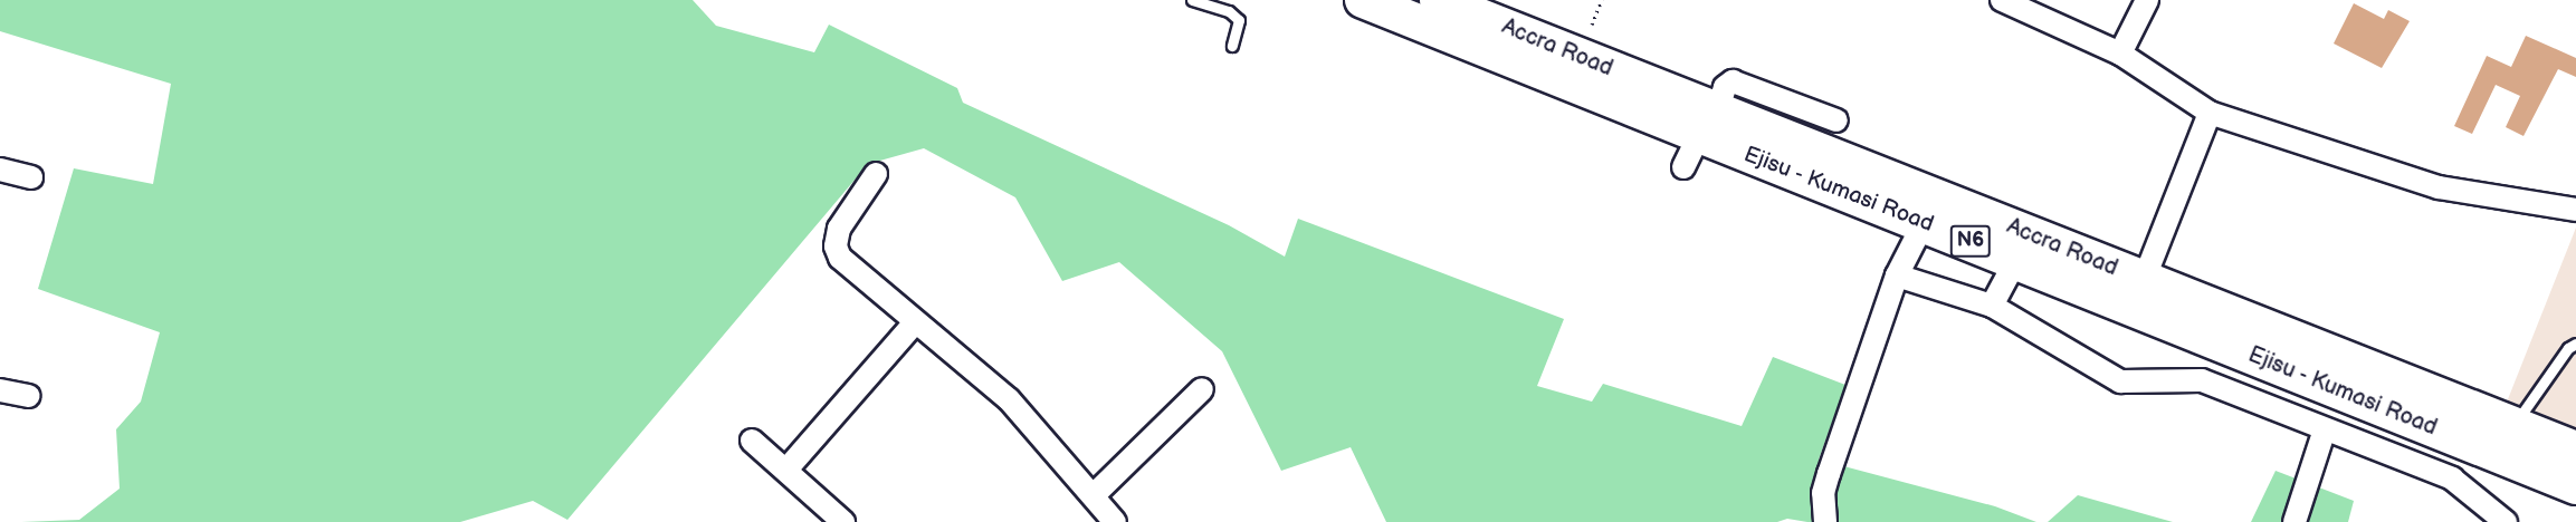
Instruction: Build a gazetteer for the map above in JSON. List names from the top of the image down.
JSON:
{
  "streets": {
    "highway": ["Accra Road", "Ejisu - Kumasi Road", "N6"]
  },
  "crossings": [
    ["Accra Road", "Ejisu - Kumasi Road"]
  ]
}
